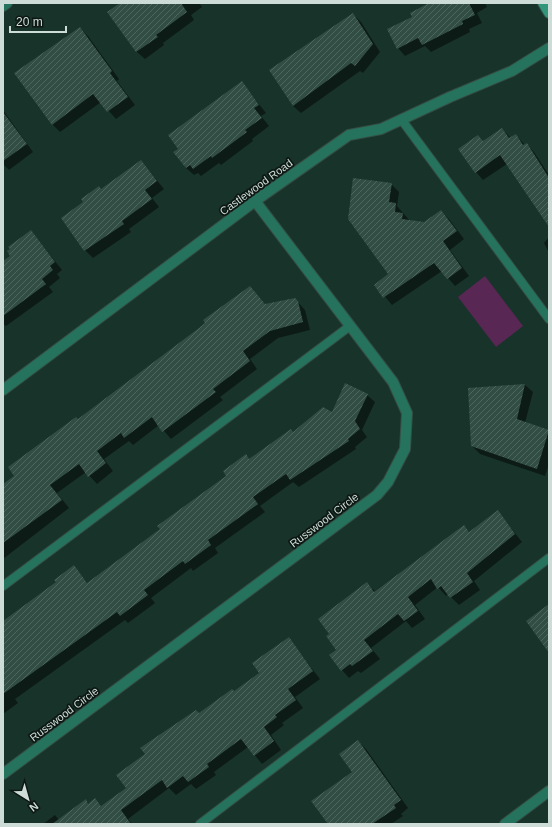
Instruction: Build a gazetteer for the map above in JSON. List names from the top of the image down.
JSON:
{
  "streets": {
    "street": ["Castlewood Road", "Russwood Circle"]
  },
  "crossings": [
    ["Castlewood Road", "Russwood Circle"]
  ],
  "scale_bar": "20 m",
  "north": "bottom right"
}
